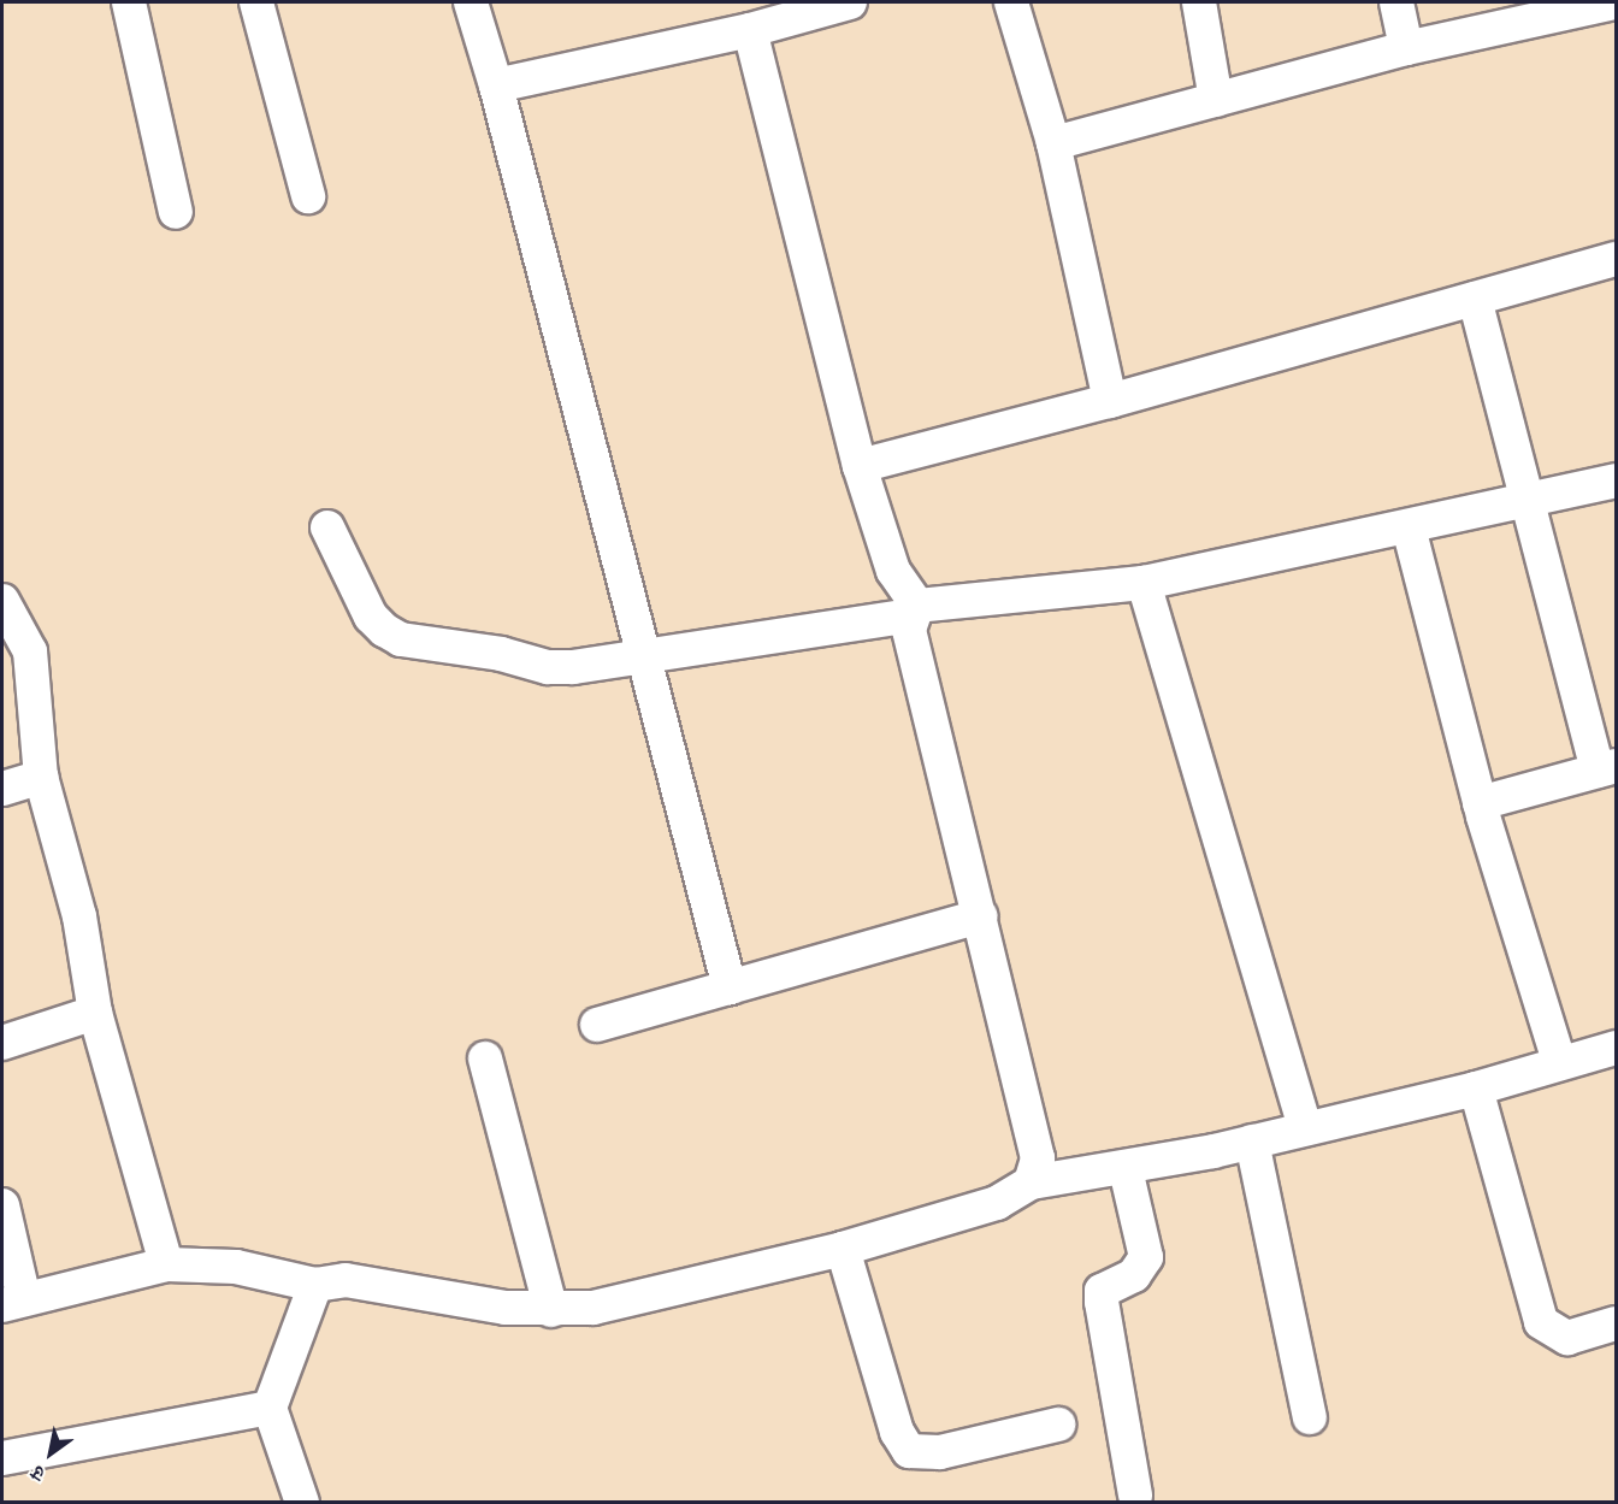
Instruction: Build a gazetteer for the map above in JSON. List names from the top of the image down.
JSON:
{
  "north": "bottom left"
}
